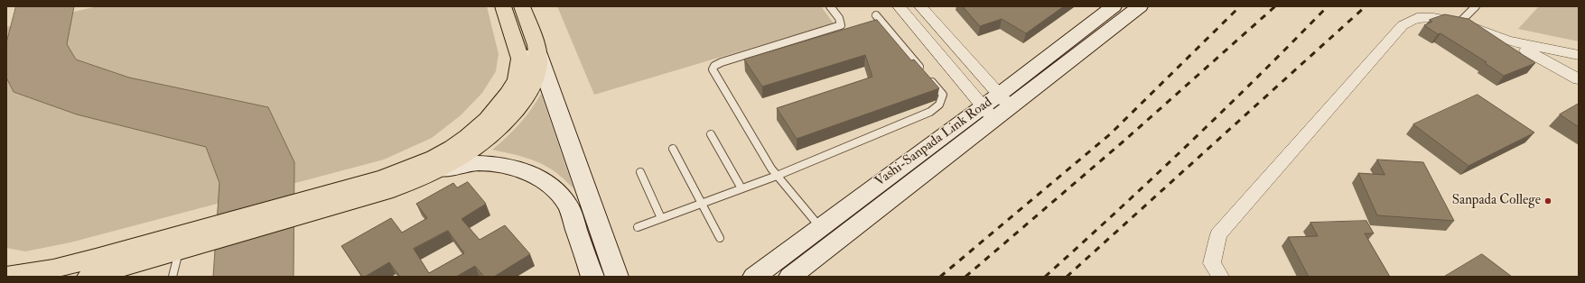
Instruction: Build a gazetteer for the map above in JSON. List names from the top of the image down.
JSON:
{
  "streets": {
    "main road": ["Vashi-Sanpada Link Road"]
  },
  "places": ["Sanpada College"]
}
